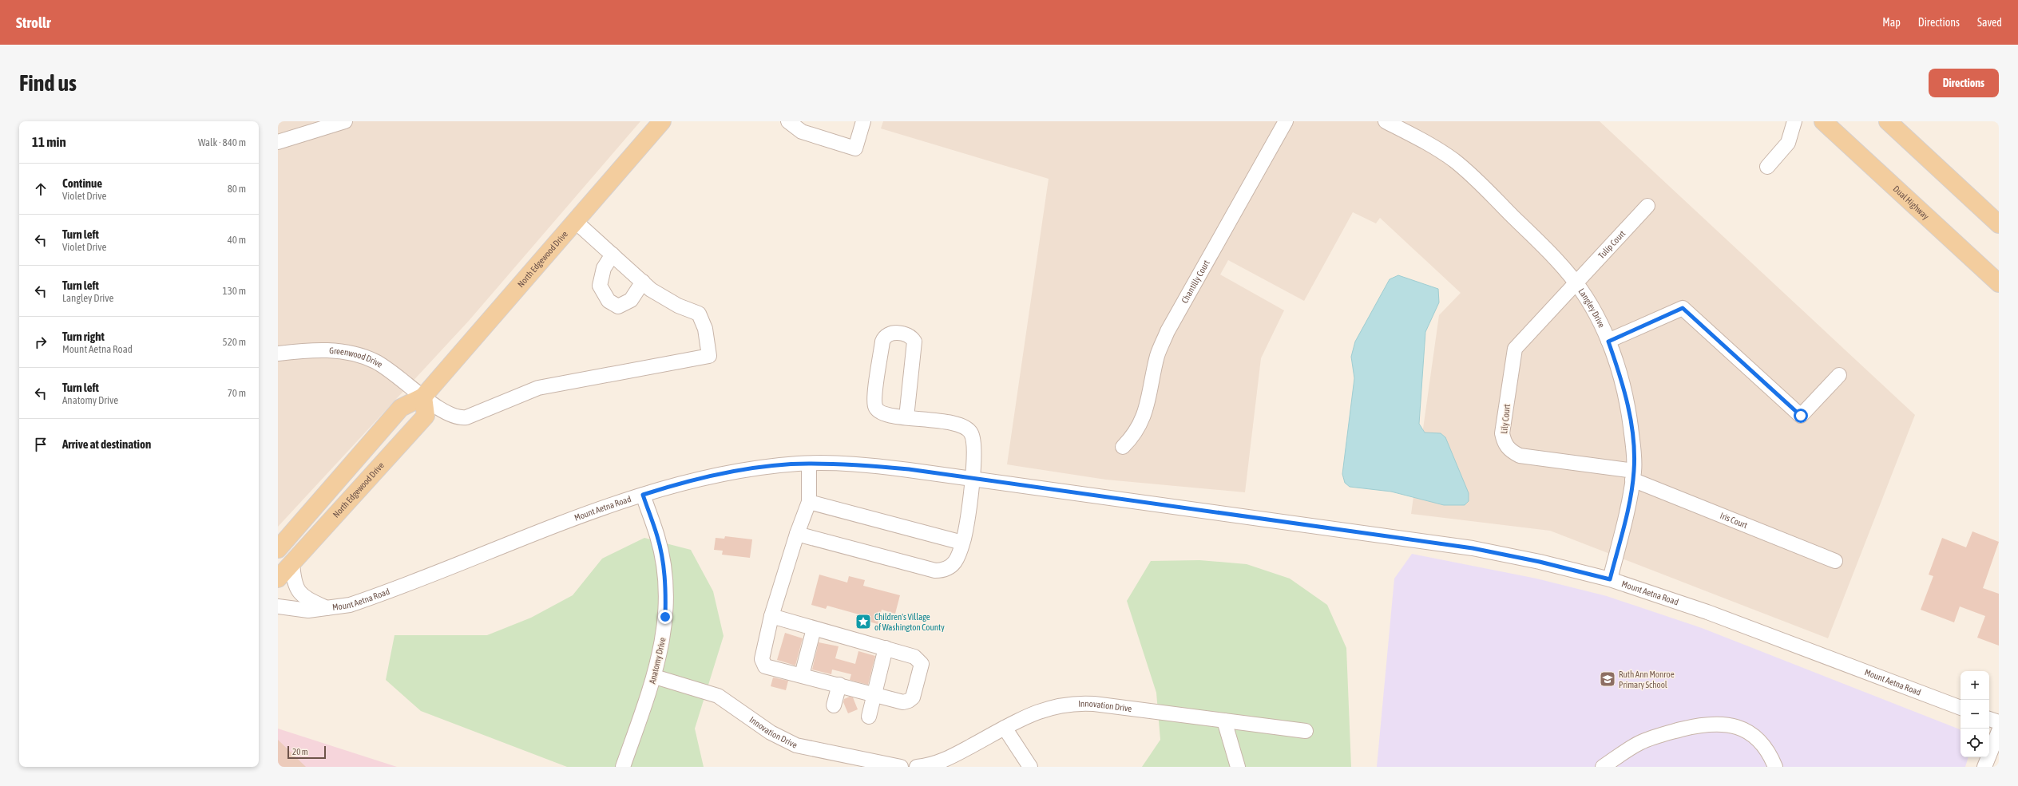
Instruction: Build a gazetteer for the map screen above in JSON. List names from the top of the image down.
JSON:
{
  "streets": {
    "main road": ["Dual Highway", "North Edgewood Drive"],
    "street": [
      "Tulip Court",
      "Chantilly Court",
      "Langley Drive",
      "Greenwood Drive",
      "Lily Court",
      "Mount Aetna Road",
      "Iris Court",
      "Anatomy Drive",
      "Innovation Drive"
    ]
  },
  "crossings": [
    ["Tulip Court", "Langley Drive"],
    ["Tulip Court", "Lily Court"],
    ["North Edgewood Drive", "Greenwood Drive"],
    ["Langley Drive", "Lily Court"],
    ["Langley Drive", "Mount Aetna Road"],
    ["Langley Drive", "Iris Court"],
    ["Lily Court", "Iris Court"],
    ["Mount Aetna Road", "Anatomy Drive"],
    ["Anatomy Drive", "Innovation Drive"]
  ],
  "places": {
    "place": ["Children's Village of Washington County"],
    "school or university": ["Ruth Ann Monroe Primary School"]
  },
  "scale_bar": "20 m",
  "page": {
    "header": "Strollr",
    "nav": ["Map", "Directions", "Saved"],
    "buttons": "Directions",
    "title": "Find us",
    "heading": ["11 min", "Walk · 840 m"],
    "list": [
      ["Continue", "Violet Drive", "80 m"],
      ["Turn left", "Violet Drive", "40 m"],
      ["Turn left", "Langley Drive", "130 m"],
      ["Turn right", "Mount Aetna Road", "520 m"],
      ["Turn left", "Anatomy Drive", "70 m"],
      "Arrive at destination"
    ],
    "map_buttons": ["+", "−"],
    "scale": "20 m"
  }
}
